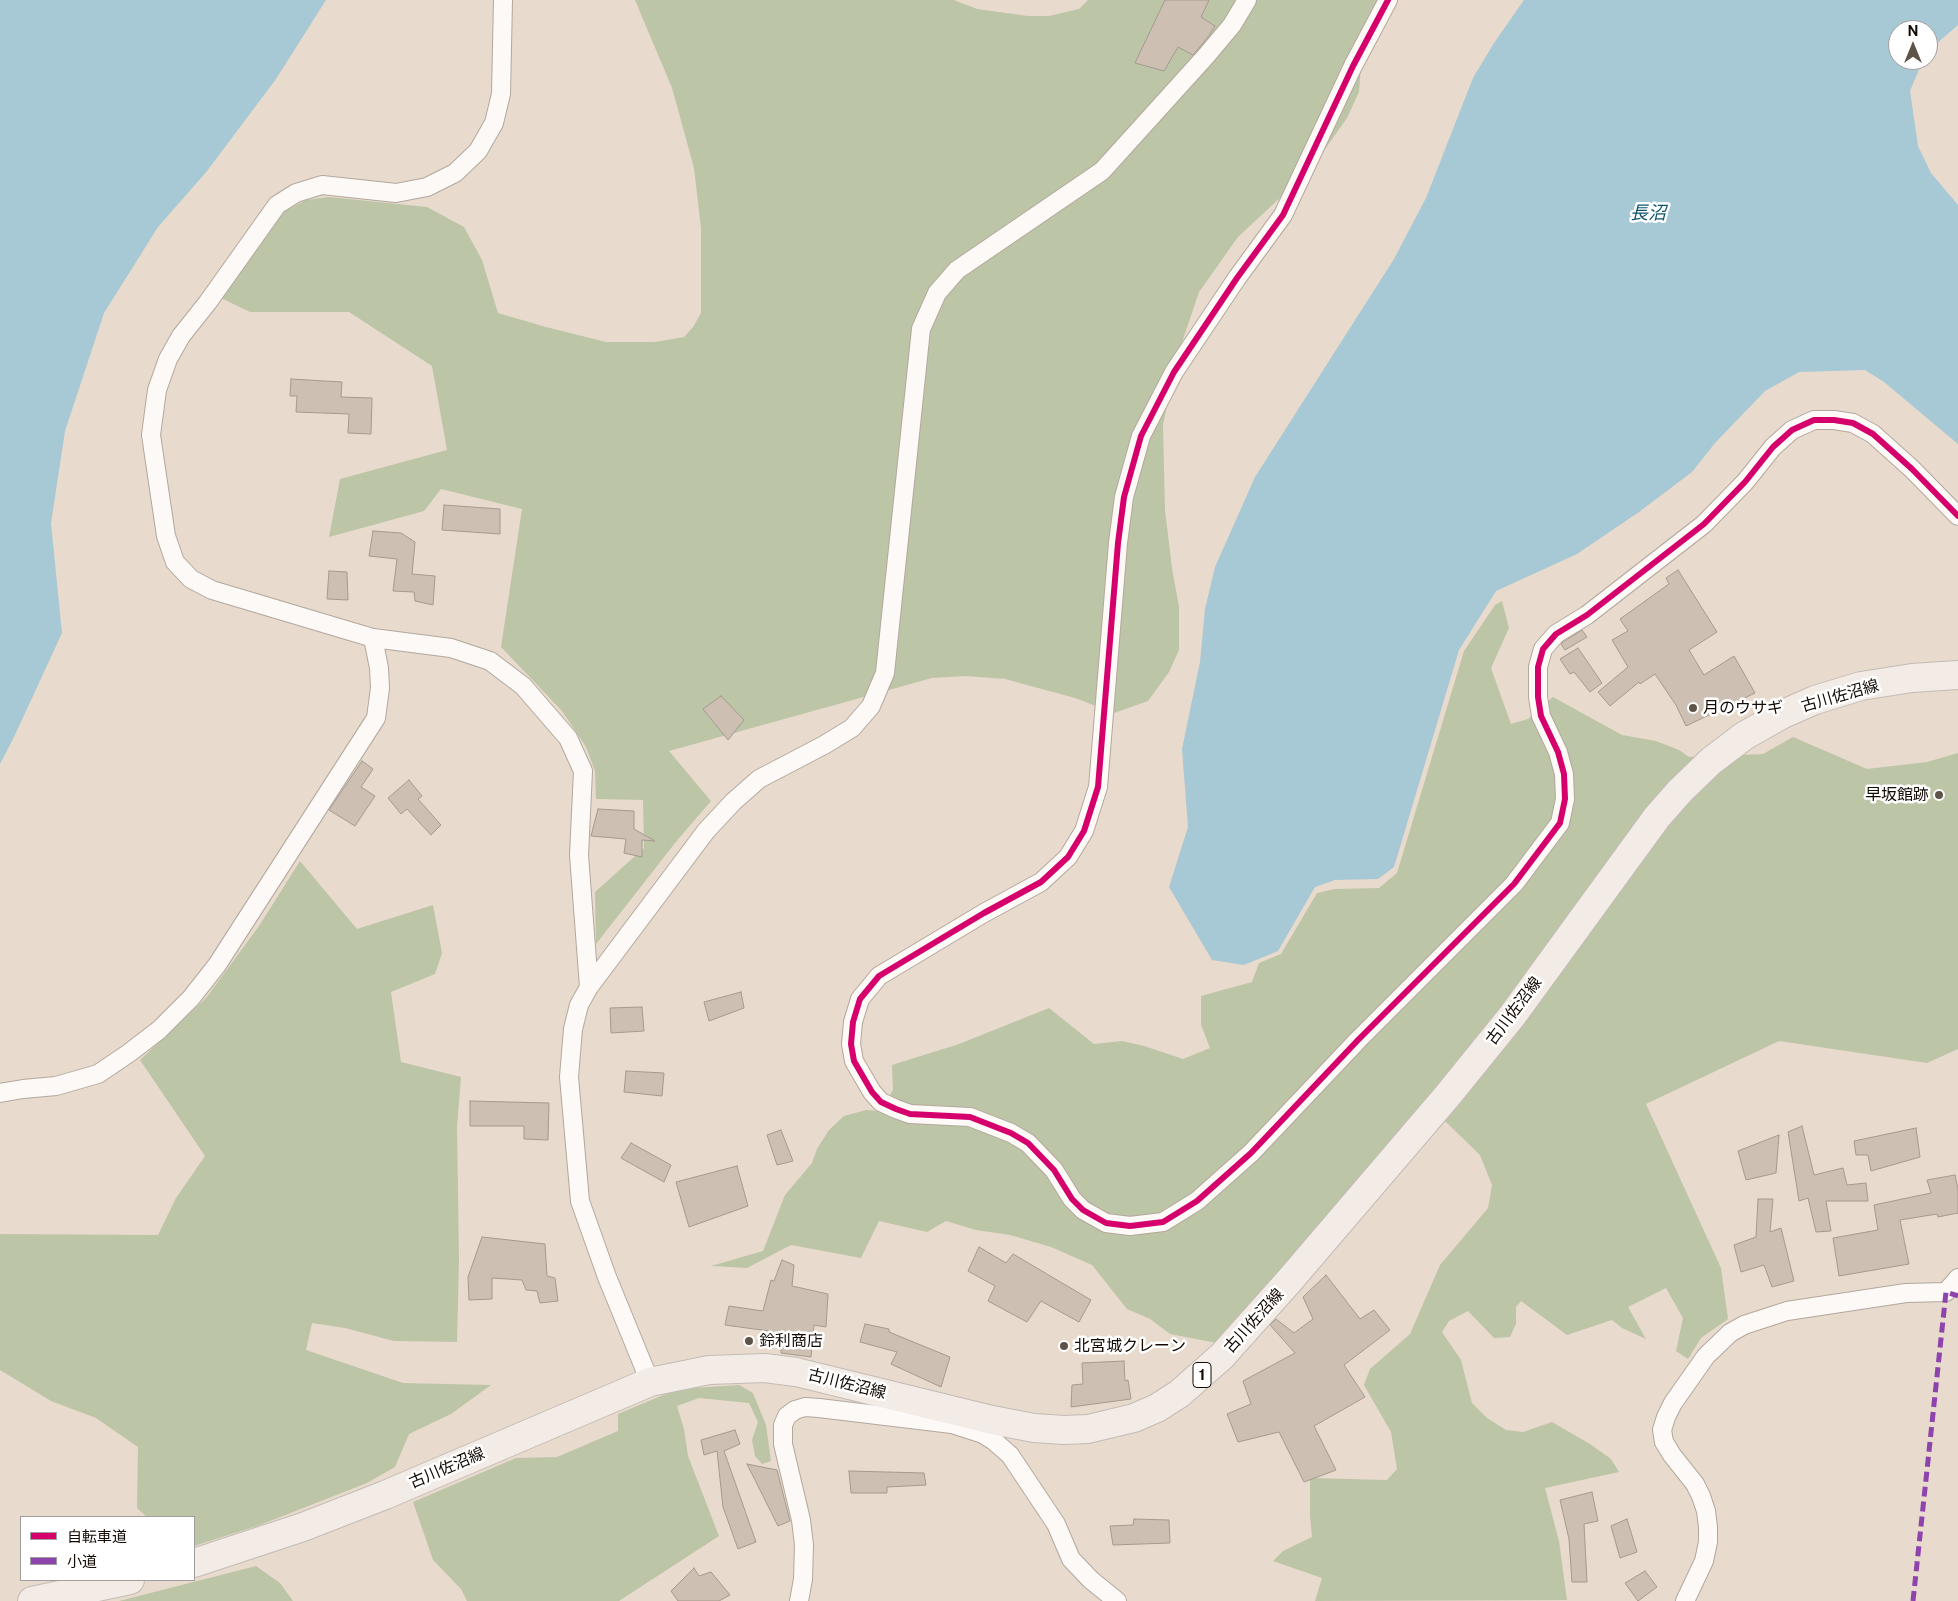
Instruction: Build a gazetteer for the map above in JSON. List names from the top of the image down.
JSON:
{
  "streets": {
    "main road": ["古川佐沼線", "1"]
  },
  "water": ["長沼"],
  "places": [
    "月のウサギ",
    "早坂館跡",
    "鈴利商店",
    "北宮城クレーン"
  ],
  "legend": ["自転車道", "小道"],
  "north": "top"
}
